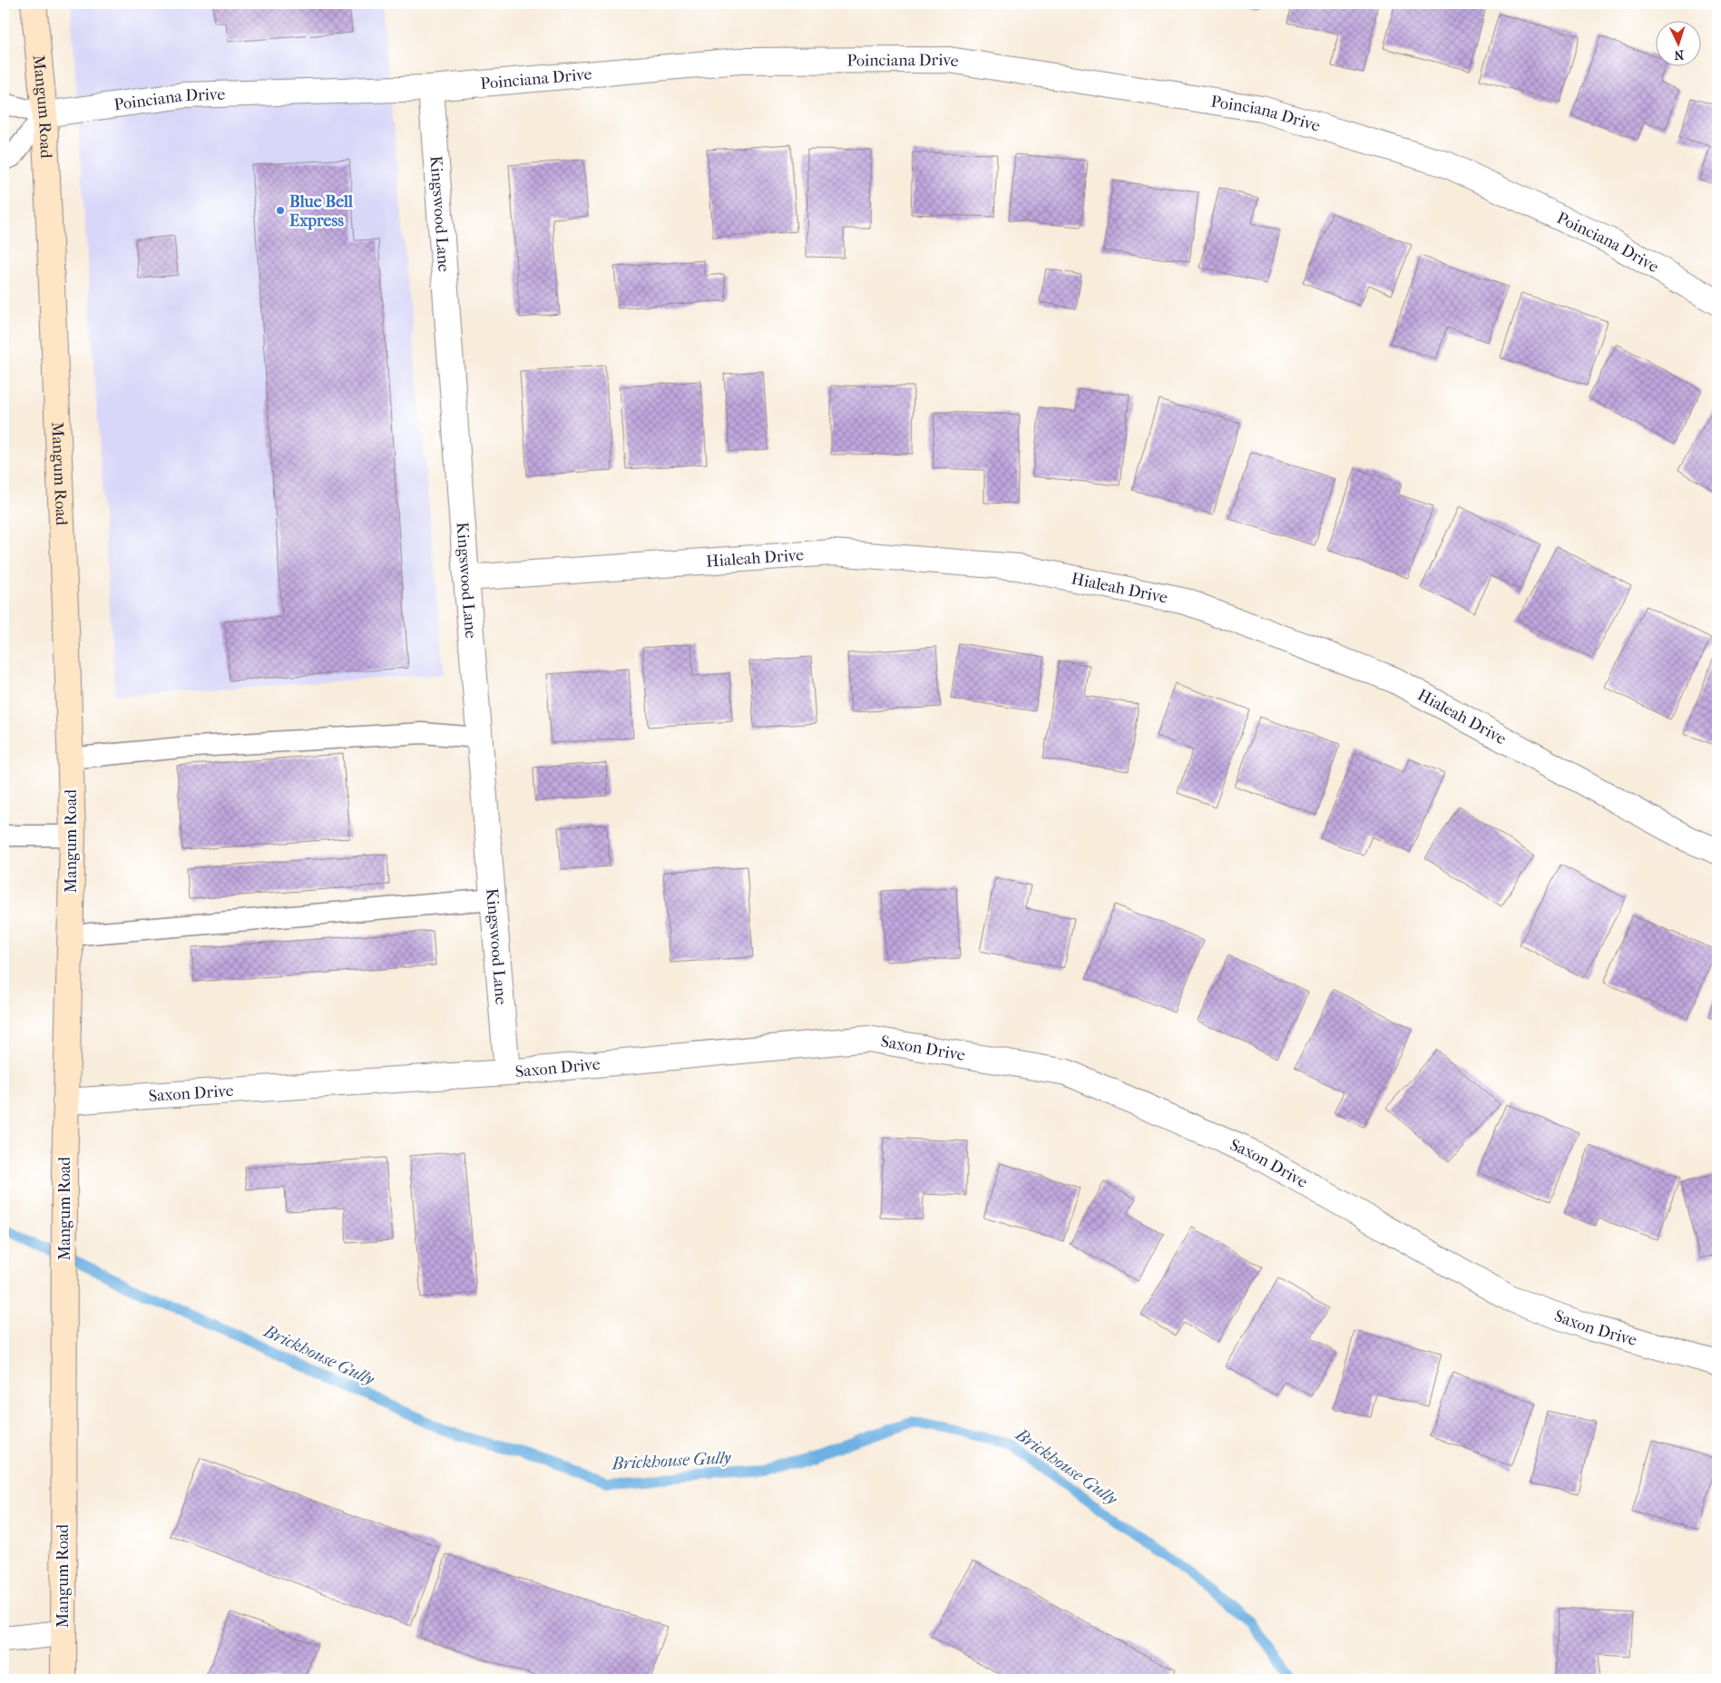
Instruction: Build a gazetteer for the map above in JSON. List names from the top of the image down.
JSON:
{
  "streets": {
    "street": [
      "Poinciana Drive",
      "Mangum Road",
      "Kingswood Lane",
      "Hialeah Drive",
      "Saxon Drive"
    ]
  },
  "crossings": [
    ["Poinciana Drive", "Mangum Road"],
    ["Poinciana Drive", "Kingswood Lane"],
    ["Mangum Road", "Saxon Drive"],
    ["Kingswood Lane", "Hialeah Drive"],
    ["Kingswood Lane", "Saxon Drive"]
  ],
  "water": ["Brickhouse Gully"],
  "places": ["Blue Bell Express"],
  "north": "bottom"
}
